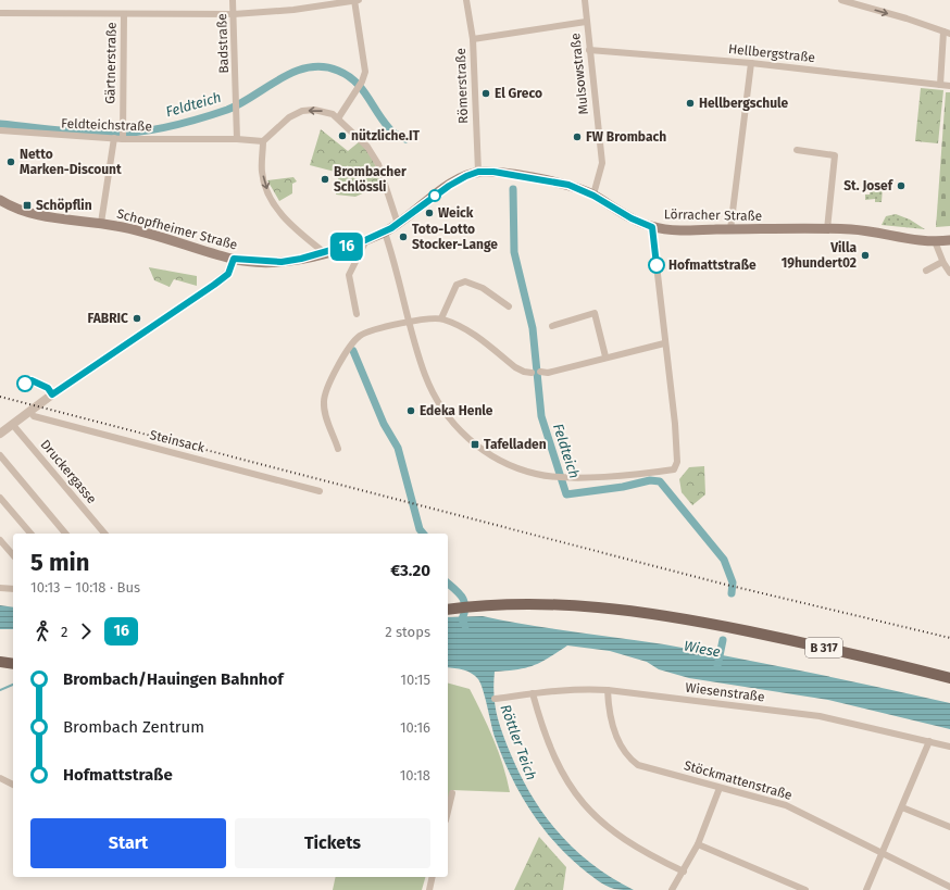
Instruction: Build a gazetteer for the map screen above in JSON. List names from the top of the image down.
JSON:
{
  "streets": {
    "main road": ["Lörracher Straße", "Schopfheimer Straße", "B 317"],
    "street": [
      "Badstraße",
      "Hellbergstraße",
      "Gärtnerstraße",
      "Mulsowstraße",
      "Römerstraße",
      "Feldteichstraße",
      "Steinsack",
      "Druckergasse",
      "Wiesenstraße",
      "Stöckmattenstraße"
    ]
  },
  "crossings": [
    ["Badstraße", "Feldteichstraße"],
    ["Hellbergstraße", "Mulsowstraße"],
    ["Gärtnerstraße", "Feldteichstraße"],
    ["Mulsowstraße", "Lörracher Straße"],
    ["Römerstraße", "Lörracher Straße"],
    ["Feldteichstraße", "Lörracher Straße"],
    ["Feldteichstraße", "Schopfheimer Straße"],
    ["Lörracher Straße", "Schopfheimer Straße"],
    ["Wiesenstraße", "Stöckmattenstraße"]
  ],
  "water": ["Feldteich", "Wiese", "Röttler Teich"],
  "places": {
    "other": [
      "El Greco",
      "Hellbergschule",
      "nützliche.IT",
      "FW Brombach",
      "Netto Marken-Discount",
      "Brombacher Schlössli",
      "St. Josef",
      "Weick",
      "Toto-Lotto Stocker-Lange",
      "Villa 19hundert02",
      "Hofmattstraße",
      "FABRIC",
      "Edeka Henle"
    ],
    "transit": ["Schöpflin", "Tafelladen"]
  },
  "lines": ["bus line 16"],
  "page": {
    "on_map": "16",
    "heading": ["5 min", "10:13 – 10:18 · Bus", "€3.20"],
    "legs": ["2", "16", "2 stops"],
    "list": [
      {
        "name": "Brombach/Hauingen Bahnhof",
        "value": "10:15"
      },
      {
        "name": "Brombach Zentrum",
        "value": "10:16"
      },
      {
        "name": "Hofmattstraße",
        "value": "10:18"
      }
    ],
    "buttons": ["Start", "Tickets"]
  }
}
